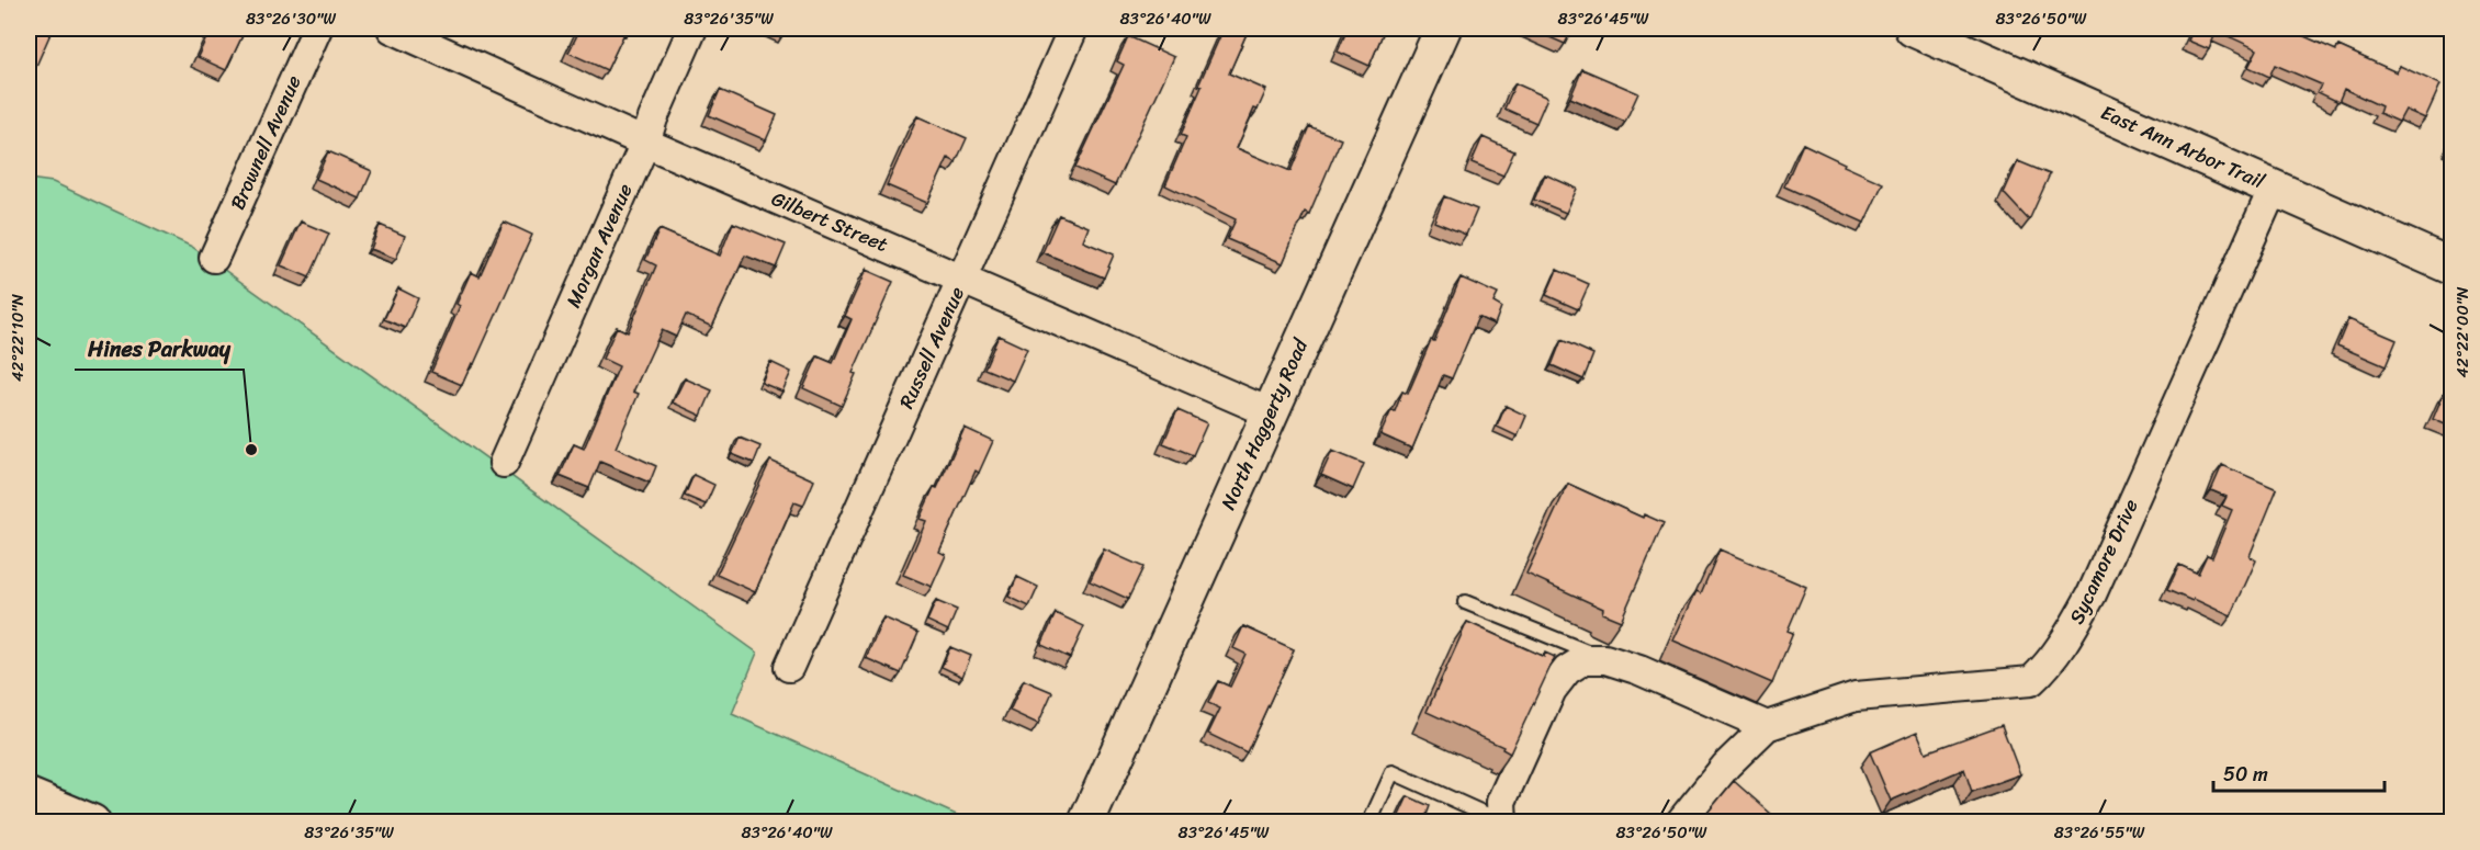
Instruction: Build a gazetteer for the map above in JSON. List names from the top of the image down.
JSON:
{
  "streets": {
    "street": [
      "Brownell Avenue",
      "East Ann Arbor Trail",
      "Gilbert Street",
      "Morgan Avenue",
      "Russell Avenue",
      "North Haggerty Road",
      "Sycamore Drive"
    ]
  },
  "crossings": [
    ["East Ann Arbor Trail", "Sycamore Drive"],
    ["Gilbert Street", "Morgan Avenue"],
    ["Gilbert Street", "Russell Avenue"],
    ["Gilbert Street", "North Haggerty Road"]
  ],
  "places": ["Hines Parkway"],
  "scale_bar": "50 m",
  "coordinates": [
    "83°26'30\"W",
    "83°26'35\"W",
    "83°26'40\"W",
    "83°26'45\"W",
    "83°26'50\"W",
    "42°22'00\"N",
    "42°22'10\"N",
    "83°26'55\"W"
  ]
}
